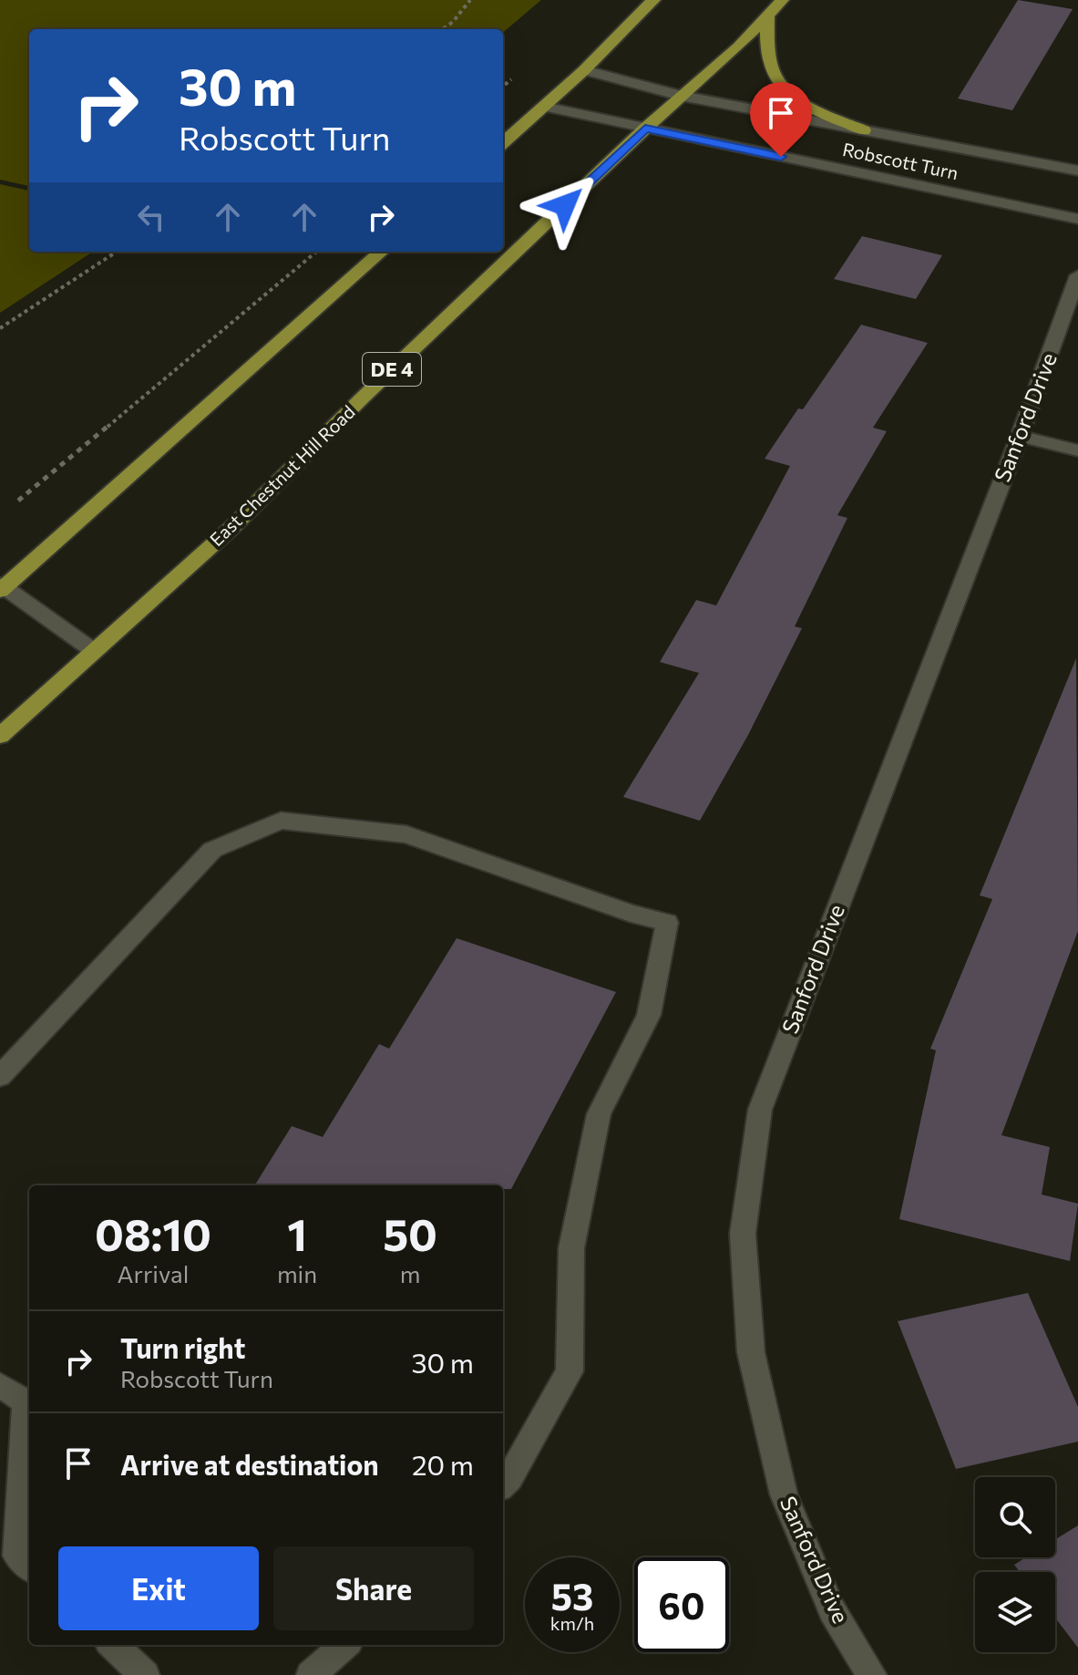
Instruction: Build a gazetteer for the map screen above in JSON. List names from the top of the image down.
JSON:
{
  "streets": {
    "main road": ["DE 4", "East Chestnut Hill Road"],
    "street": ["Robscott Turn", "Sanford Drive"]
  },
  "crossings": [
    ["Robscott Turn", "East Chestnut Hill Road"]
  ],
  "page": {
    "turn": ["30 m", "Robscott Turn"],
    "eta": [
      "08:10",
      "Arrival",
      "1",
      "min",
      "50",
      "m"
    ],
    "list": [
      {
        "name": "Turn right",
        "note": "Robscott Turn",
        "value": "30 m"
      },
      {
        "name": "Arrive at destination",
        "value": "20 m"
      }
    ],
    "buttons": ["Exit", "Share"],
    "speed": "53 km/h",
    "limit": "60"
  }
}
